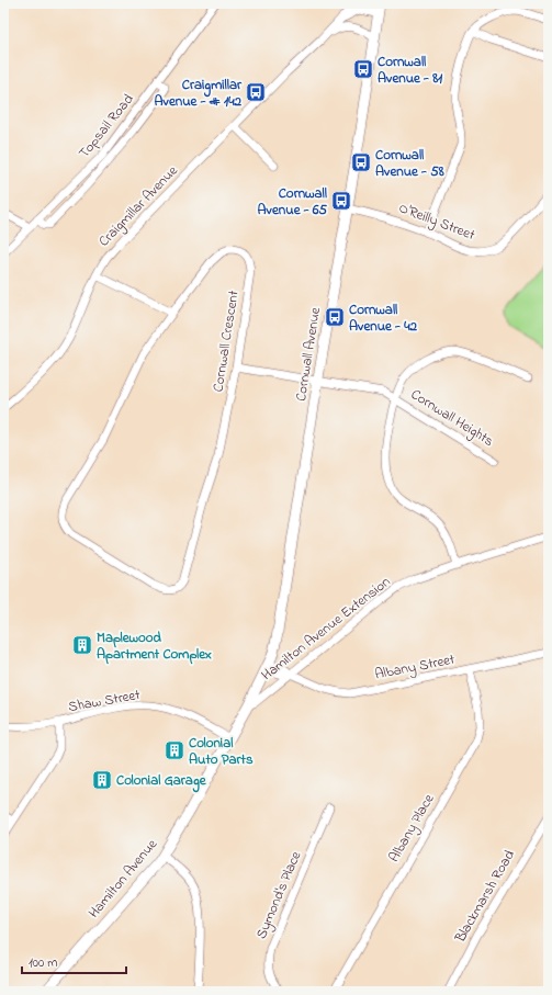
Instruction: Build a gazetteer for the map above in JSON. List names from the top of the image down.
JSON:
{
  "streets": {
    "main road": ["Cornwall Avenue", "Hamilton Avenue"],
    "street": [
      "Topsail Road",
      "Craigmillar Avenue",
      "O'Reilly Street",
      "Cornwall Crescent",
      "Cornwall Heights",
      "Hamilton Avenue Extension",
      "Albany Street",
      "Shaw Street",
      "Albany Place",
      "Symond's Place",
      "Blackmarsh Road"
    ]
  },
  "crossings": [
    ["Craigmillar Avenue", "Cornwall Avenue"],
    ["O'Reilly Street", "Cornwall Avenue"],
    ["Cornwall Crescent", "Cornwall Heights"],
    ["Cornwall Avenue", "Cornwall Heights"],
    ["Cornwall Avenue", "Hamilton Avenue Extension"],
    ["Cornwall Avenue", "Albany Street"],
    ["Cornwall Avenue", "Hamilton Avenue"],
    ["Cornwall Heights", "Hamilton Avenue Extension"],
    ["Hamilton Avenue Extension", "Albany Street"],
    ["Hamilton Avenue Extension", "Hamilton Avenue"],
    ["Albany Street", "Albany Place"],
    ["Shaw Street", "Hamilton Avenue"]
  ],
  "places": {
    "bus stop": [
      "Cornwall Avenue - 81",
      "Craigmillar Avenue - # 142",
      "Cornwall Avenue - 58",
      "Cornwall Avenue - 65",
      "Cornwall Avenue - 42"
    ],
    "building": ["Maplewood Apartment Complex", "Colonial Auto Parts", "Colonial Garage"]
  },
  "scale_bar": "100 m"
}
